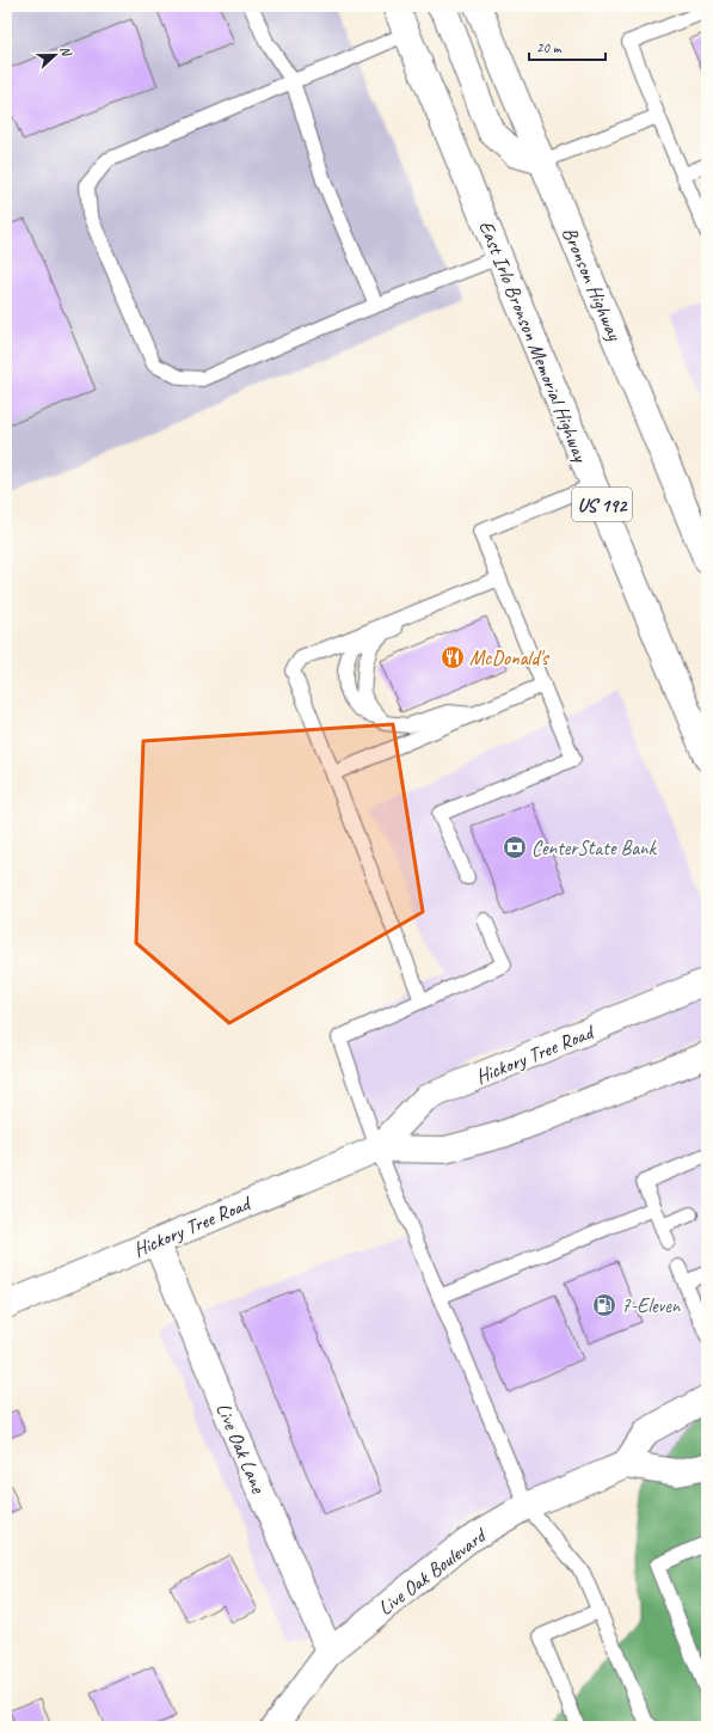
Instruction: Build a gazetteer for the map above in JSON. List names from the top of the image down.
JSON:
{
  "streets": {
    "main road": [
      "Bronson Highway",
      "East Irlo Bronson Memorial Highway",
      "US 192",
      "Hickory Tree Road",
      "Live Oak Lane",
      "Live Oak Boulevard"
    ]
  },
  "crossings": [
    ["Hickory Tree Road", "Live Oak Lane"],
    ["Live Oak Lane", "Live Oak Boulevard"]
  ],
  "places": {
    "restaurant": ["McDonald's"],
    "bank": ["CenterState Bank"],
    "fuel station": ["7-Eleven"]
  },
  "scale_bar": "20 m",
  "north": "right"
}
